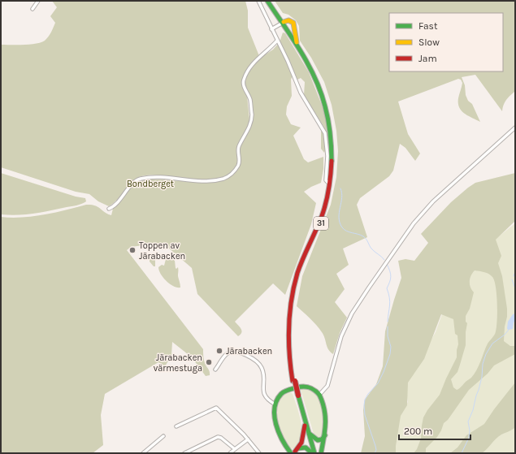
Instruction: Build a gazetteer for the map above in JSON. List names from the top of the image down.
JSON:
{
  "streets": {
    "main road": ["31"]
  },
  "parks": ["Bondberget"],
  "places": ["Toppen av Järabacken", "Järabacken", "Järabacken värmestuga"],
  "legend": ["Fast", "Slow", "Jam"],
  "scale_bar": "200 m"
}
